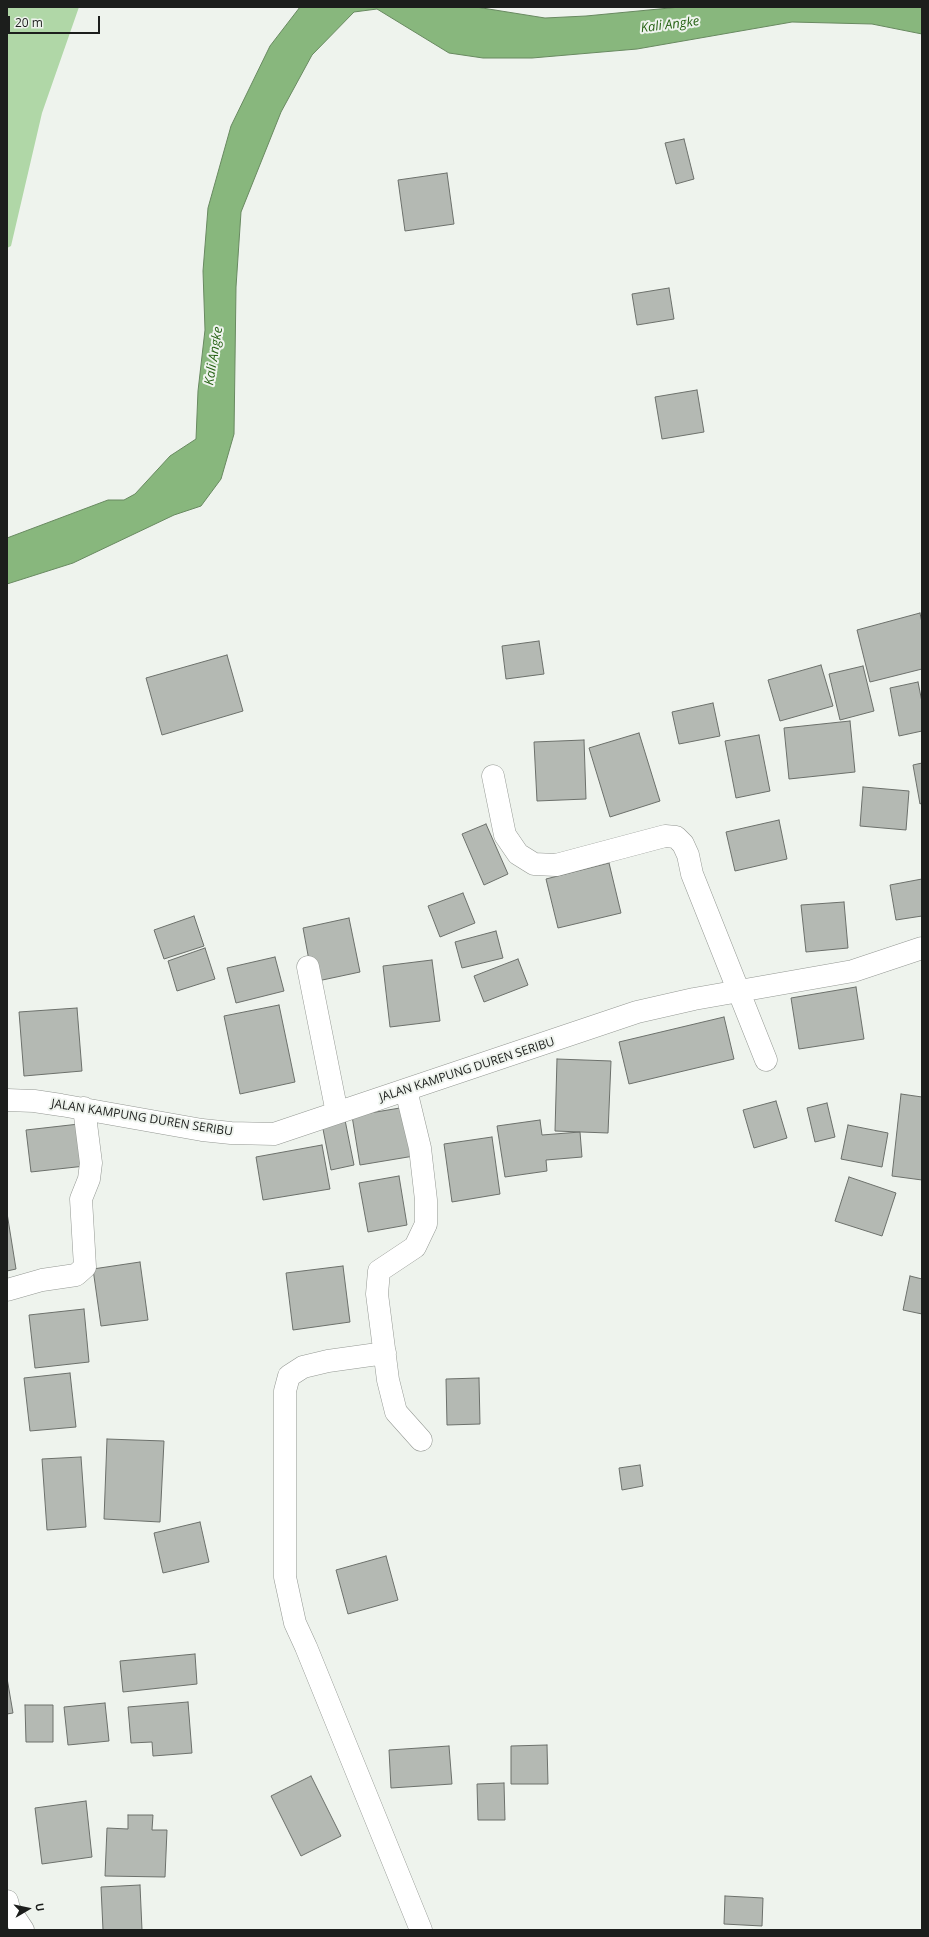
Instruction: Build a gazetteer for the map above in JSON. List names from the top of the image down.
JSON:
{
  "streets": {
    "street": ["JALAN KAMPUNG DUREN SERIBU"]
  },
  "water": ["Kali Angke"],
  "scale_bar": "20 m",
  "north": "right"
}
